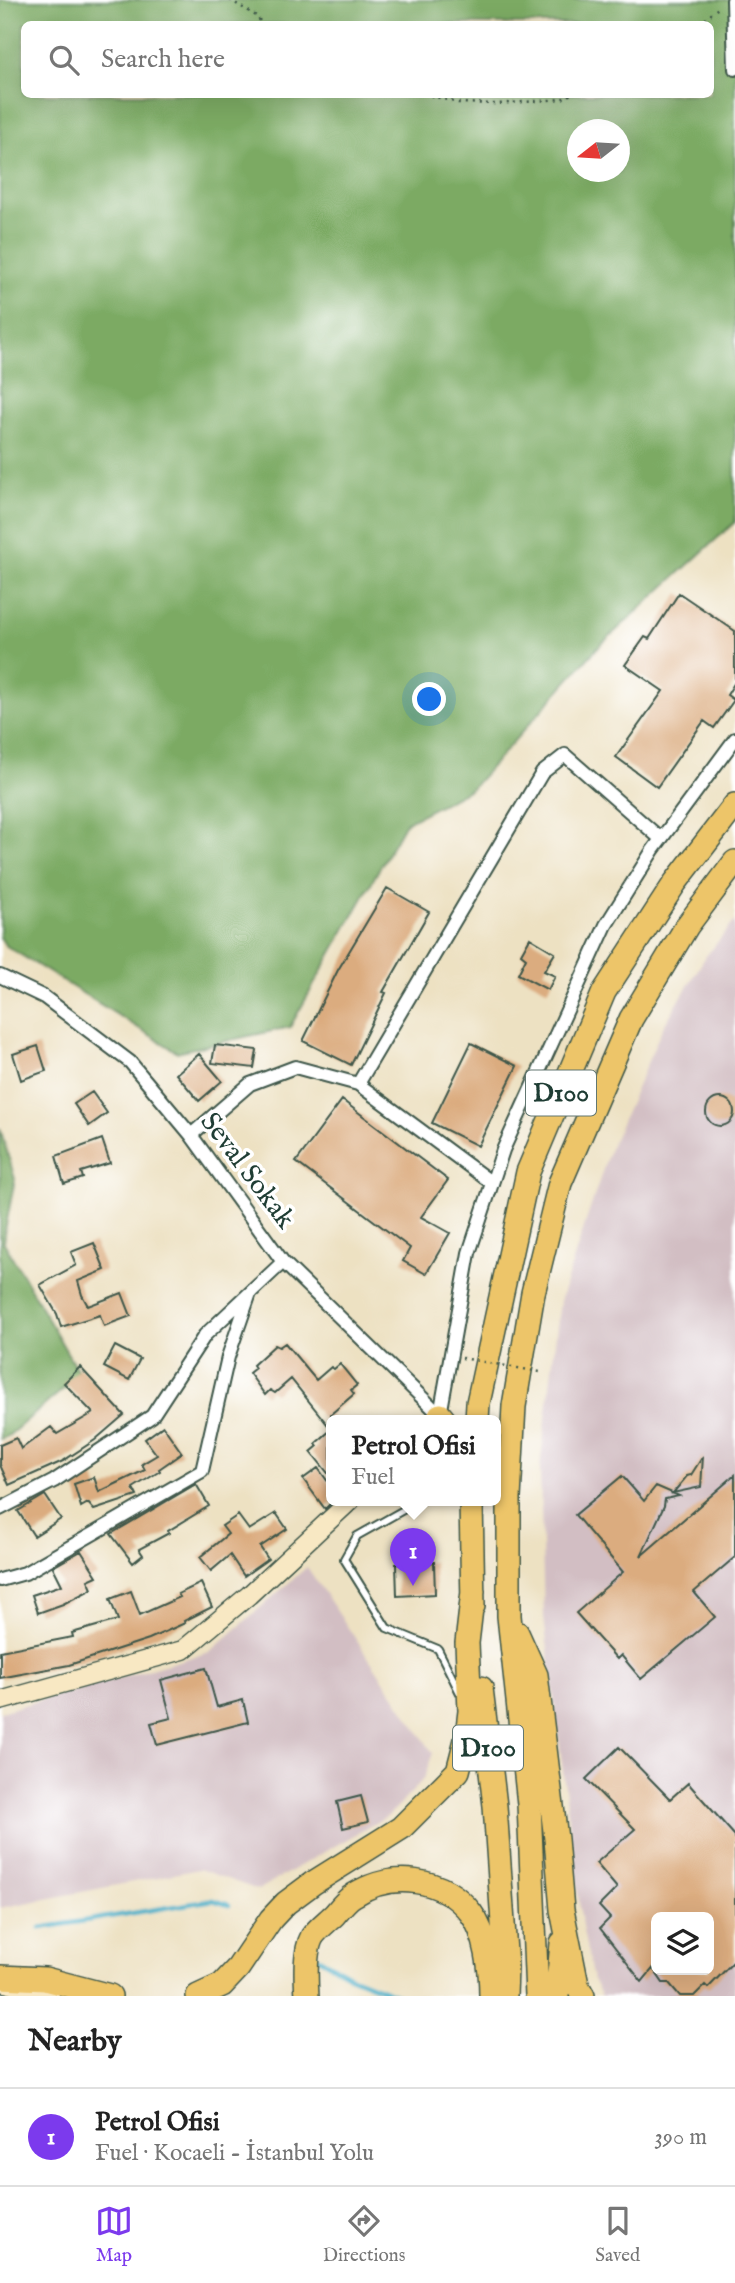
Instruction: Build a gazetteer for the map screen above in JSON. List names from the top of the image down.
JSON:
{
  "streets": {
    "highway": ["D100"],
    "street": ["Seval Sokak"]
  },
  "north": "left",
  "page": {
    "search": "Search here",
    "popup": ["Petrol Ofisi", "Fuel"],
    "pins": "1",
    "heading": "Nearby",
    "list": [
      {
        "mark": "1",
        "name": "Petrol Ofisi",
        "note": "Fuel · Kocaeli - İstanbul Yolu",
        "value": "390 m"
      }
    ],
    "nav": ["Map", "Directions", "Saved"]
  }
}
